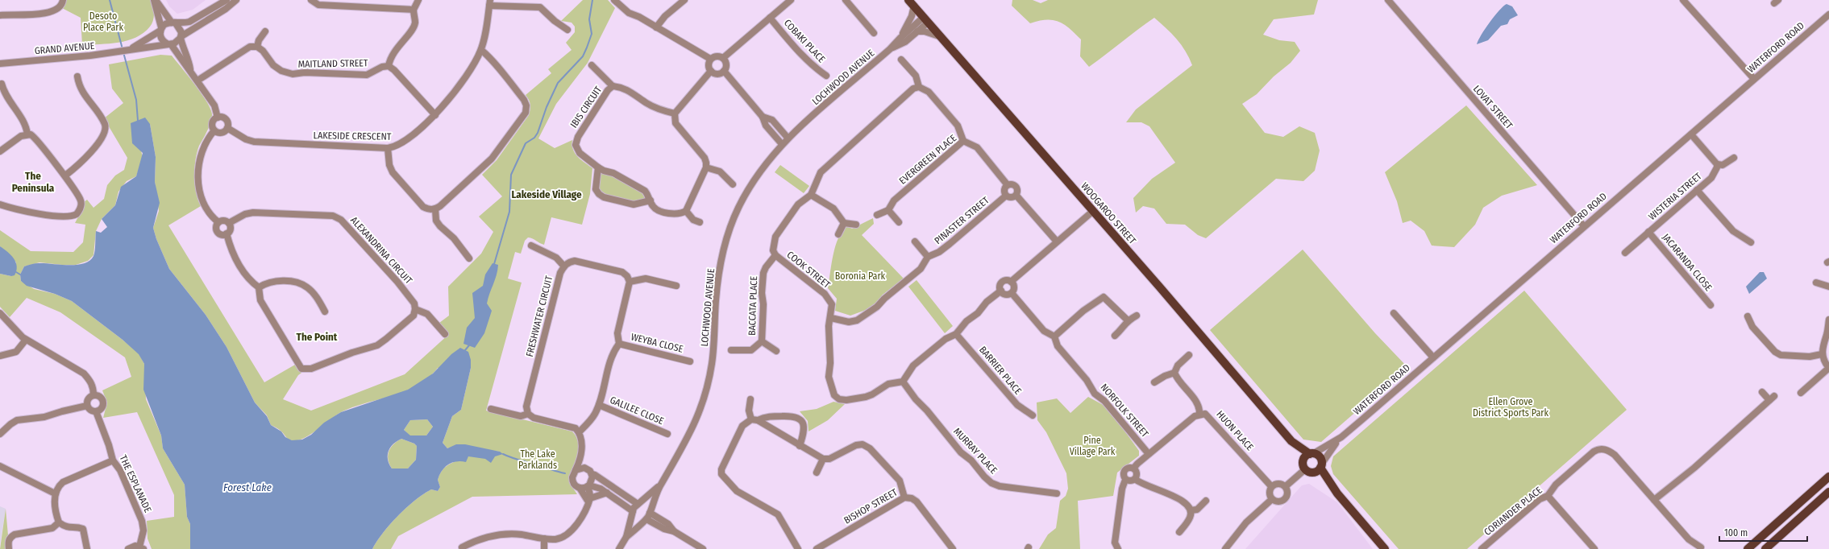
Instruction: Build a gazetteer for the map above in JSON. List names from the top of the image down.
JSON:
{
  "streets": {
    "main road": ["WOOGAROO STREET"],
    "street": [
      "COBAKI PLACE",
      "WATERFORD ROAD",
      "GRAND AVENUE",
      "MAITLAND STREET",
      "LOCHWOOD AVENUE",
      "IBIS CIRCUIT",
      "LOVAT STREET",
      "LAKESIDE CRESCENT",
      "EVERGREEN PLACE",
      "WISTERIA STREET",
      "PINASTER STREET",
      "ALEXANDRINA CIRCUIT",
      "JACARANDA CLOSE",
      "COOK STREET",
      "BACCATA PLACE",
      "FRESHWATER CIRCUIT",
      "WEYBA CLOSE",
      "BARRIER PLACE",
      "GALILEE CLOSE",
      "NORFOLK STREET",
      "HUON PLACE",
      "MURRAY PLACE",
      "THE ESPLANADE",
      "BISHOP STREET",
      "CORIANDER PLACE"
    ]
  },
  "crossings": [
    ["WATERFORD ROAD", "LOVAT STREET"],
    ["WATERFORD ROAD", "WOOGAROO STREET"],
    ["GRAND AVENUE", "LAKESIDE CRESCENT"],
    ["LOCHWOOD AVENUE", "WOOGAROO STREET"],
    ["EVERGREEN PLACE", "PINASTER STREET"],
    ["WISTERIA STREET", "JACARANDA CLOSE"],
    ["PINASTER STREET", "COOK STREET"],
    ["COOK STREET", "BACCATA PLACE"],
    ["COOK STREET", "MURRAY PLACE"]
  ],
  "districts": ["The Peninsula", "Lakeside Village", "The Point"],
  "water": ["Forest Lake"],
  "parks": [
    "Desoto Place Park",
    "Boronia Park",
    "Ellen Grove District Sports Park",
    "Pine Village Park",
    "The Lake Parklands"
  ],
  "scale_bar": "100 m"
}
